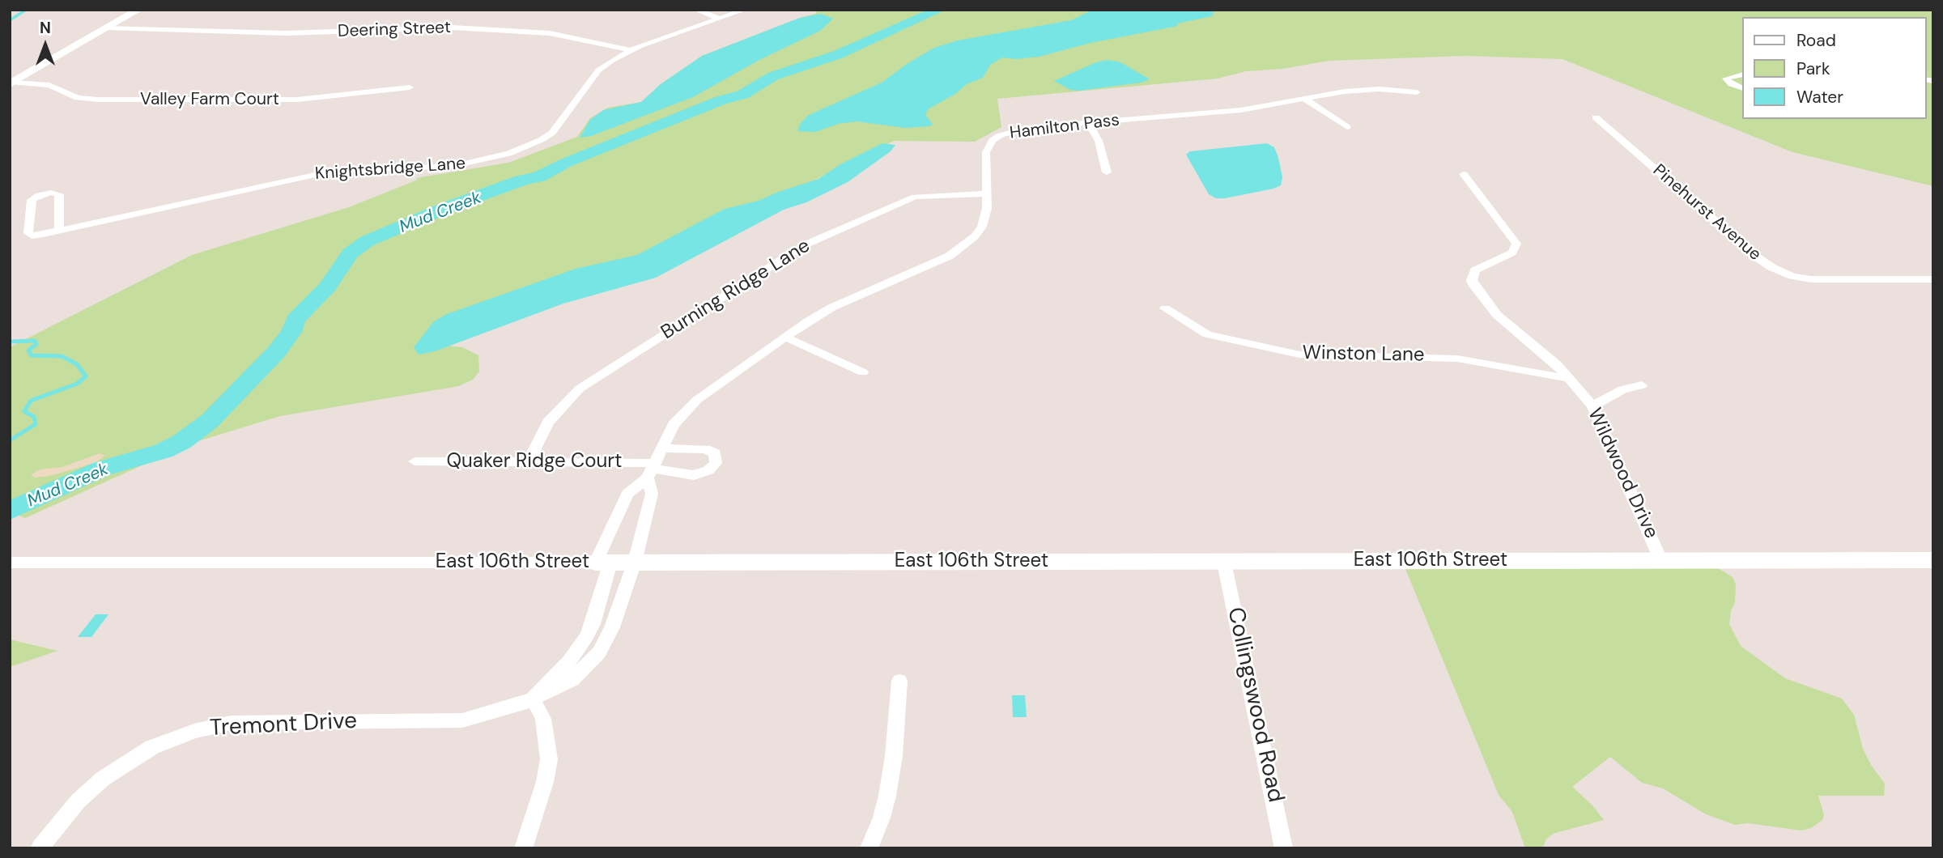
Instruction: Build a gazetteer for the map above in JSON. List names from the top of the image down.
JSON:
{
  "streets": {
    "street": [
      "Deering Street",
      "Valley Farm Court",
      "Hamilton Pass",
      "Knightsbridge Lane",
      "Pinehurst Avenue",
      "Burning Ridge Lane",
      "Winston Lane",
      "Quaker Ridge Court",
      "Wildwood Drive",
      "East 106th Street",
      "Collingswood Road",
      "Tremont Drive"
    ]
  },
  "crossings": [
    ["Deering Street", "Knightsbridge Lane"],
    ["Hamilton Pass", "Burning Ridge Lane"],
    ["Hamilton Pass", "Quaker Ridge Court"],
    ["Hamilton Pass", "East 106th Street"],
    ["Hamilton Pass", "Tremont Drive"],
    ["Burning Ridge Lane", "Quaker Ridge Court"],
    ["Winston Lane", "Wildwood Drive"],
    ["Wildwood Drive", "East 106th Street"],
    ["East 106th Street", "Collingswood Road"],
    ["East 106th Street", "Tremont Drive"]
  ],
  "water": ["Mud Creek"],
  "legend": ["Road", "Park", "Water"],
  "north": "top"
}
